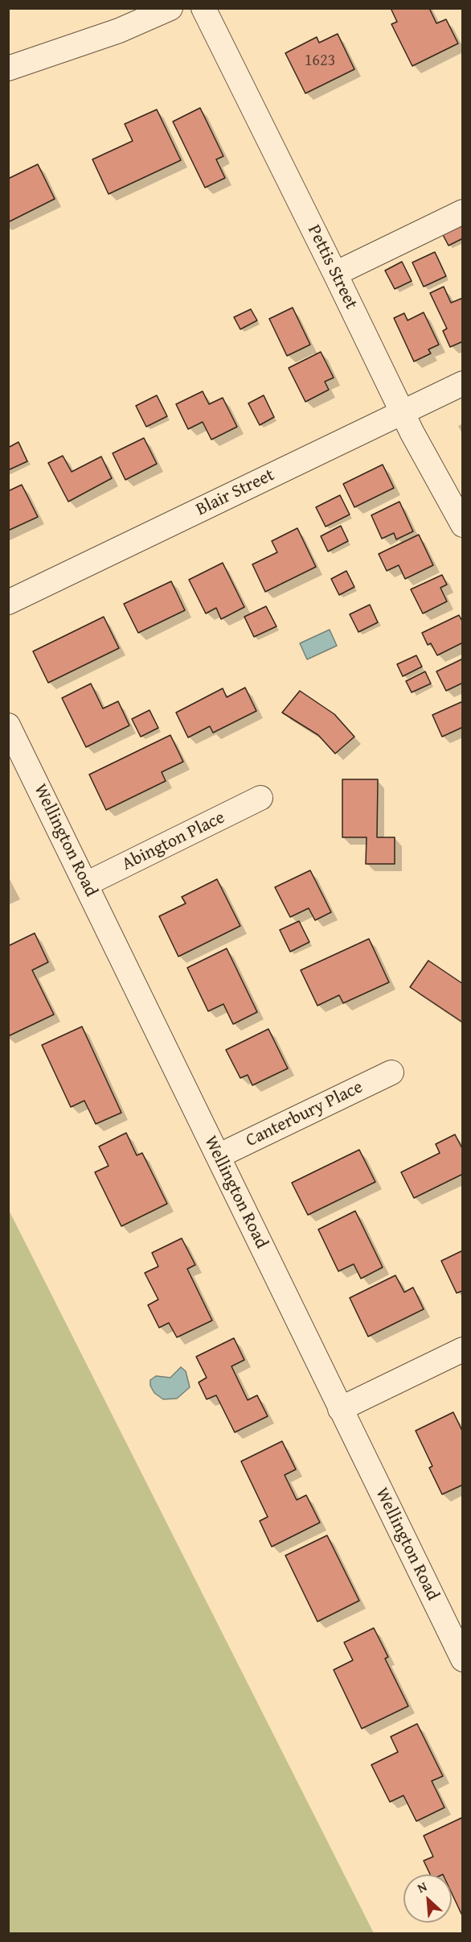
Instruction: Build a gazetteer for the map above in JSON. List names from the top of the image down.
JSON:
{
  "streets": {
    "street": [
      "Pettis Street",
      "Blair Street",
      "Wellington Road",
      "Abington Place",
      "Canterbury Place"
    ]
  },
  "crossings": [
    ["Pettis Street", "Blair Street"],
    ["Wellington Road", "Abington Place"],
    ["Wellington Road", "Canterbury Place"]
  ],
  "house_numbers": ["1623"],
  "north": "top left"
}
